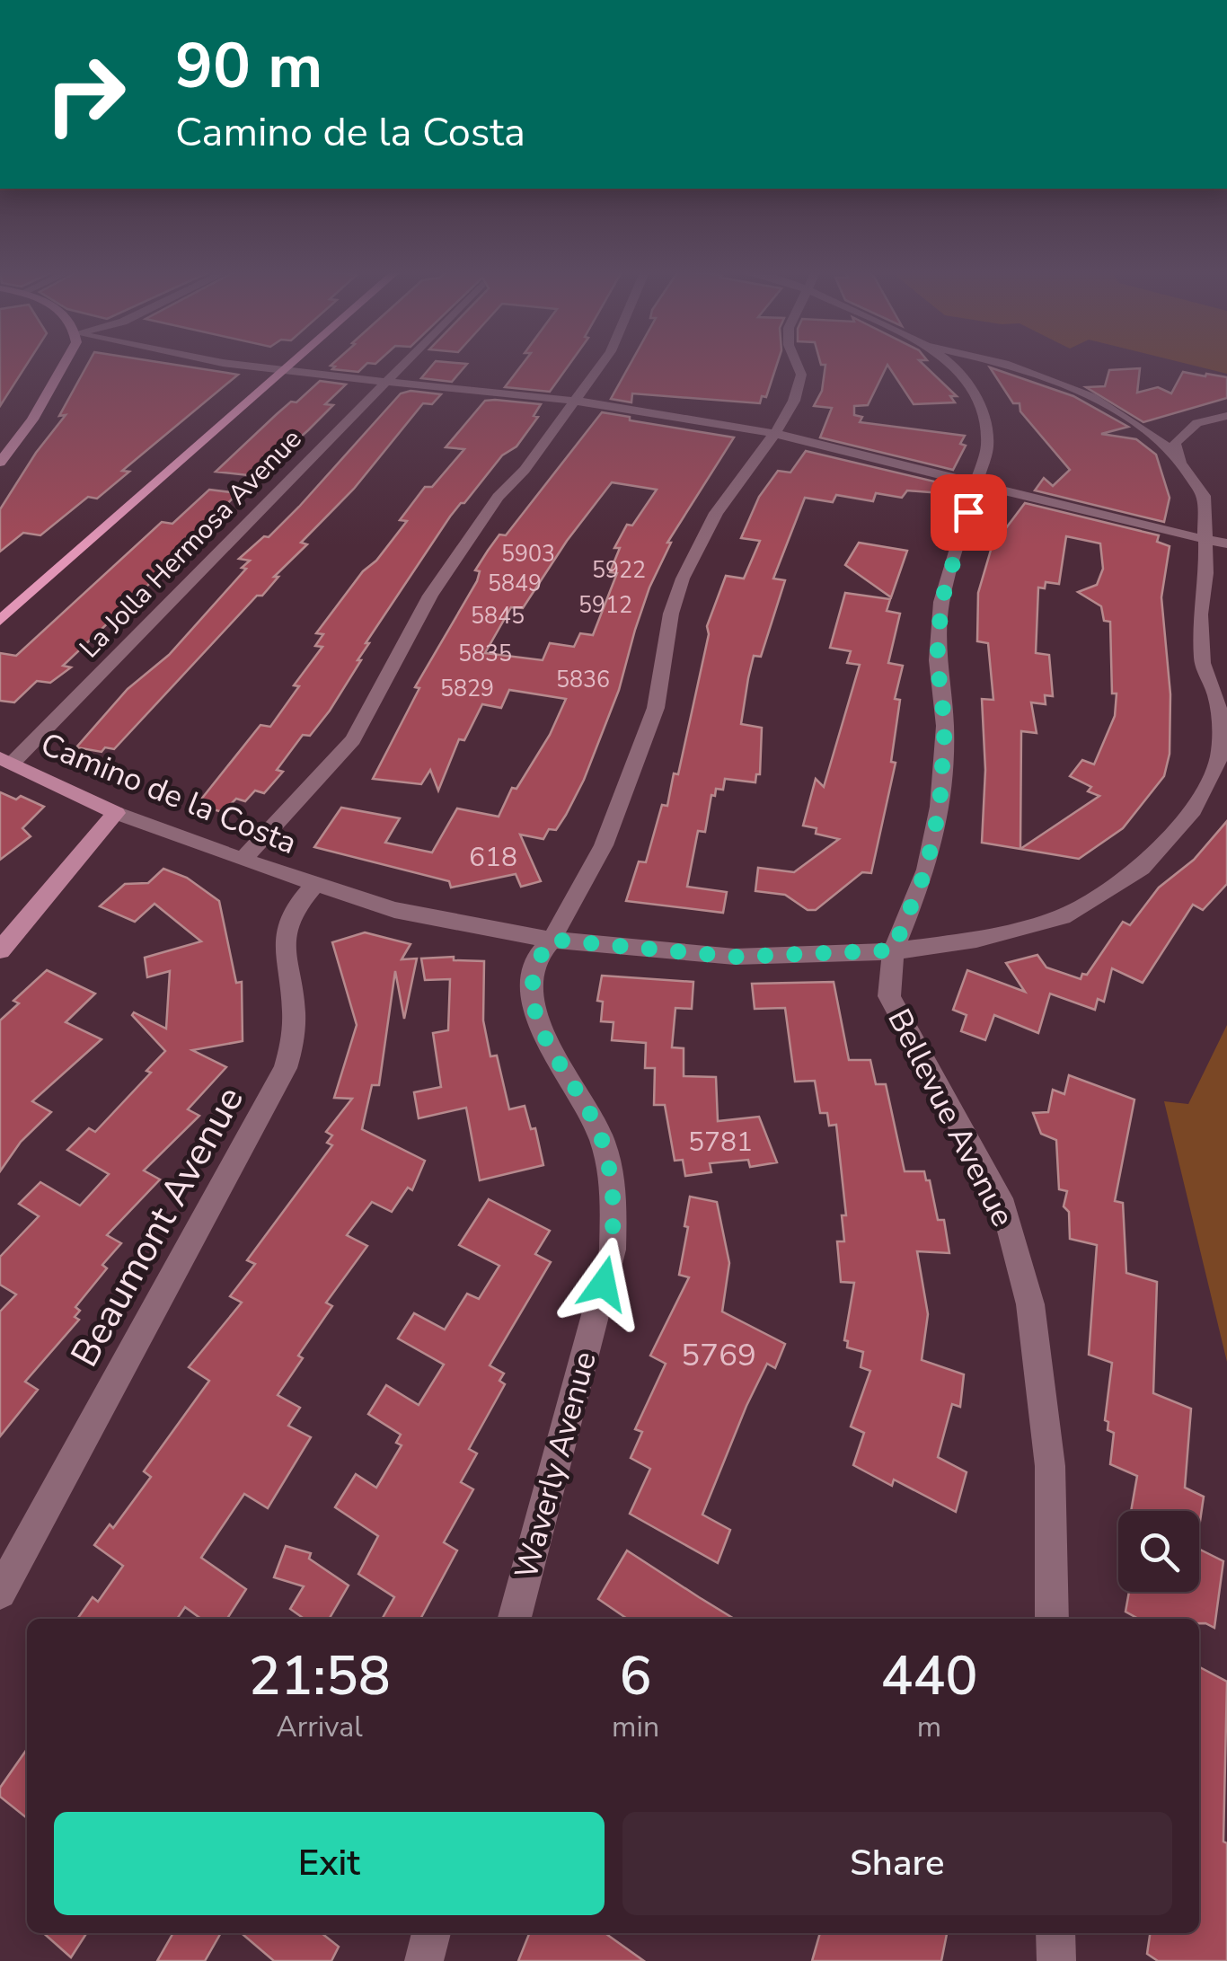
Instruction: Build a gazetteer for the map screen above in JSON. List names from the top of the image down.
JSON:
{
  "streets": {
    "street": [
      "La Jolla Hermosa Avenue",
      "Camino de la Costa",
      "Bellevue Avenue",
      "Beaumont Avenue",
      "Waverly Avenue"
    ]
  },
  "crossings": [
    ["La Jolla Hermosa Avenue", "Camino de la Costa"],
    ["Camino de la Costa", "Bellevue Avenue"],
    ["Camino de la Costa", "Beaumont Avenue"],
    ["Camino de la Costa", "Waverly Avenue"]
  ],
  "house_numbers": [
    "5903",
    "5922",
    "5849",
    "5912",
    "5845",
    "5835",
    "5836",
    "5829",
    "618",
    "5781",
    "5769"
  ],
  "page": {
    "turn": ["90 m", "Camino de la Costa"],
    "eta": [
      "21:58",
      "Arrival",
      "6",
      "min",
      "440",
      "m"
    ],
    "buttons": ["Exit", "Share"]
  }
}
